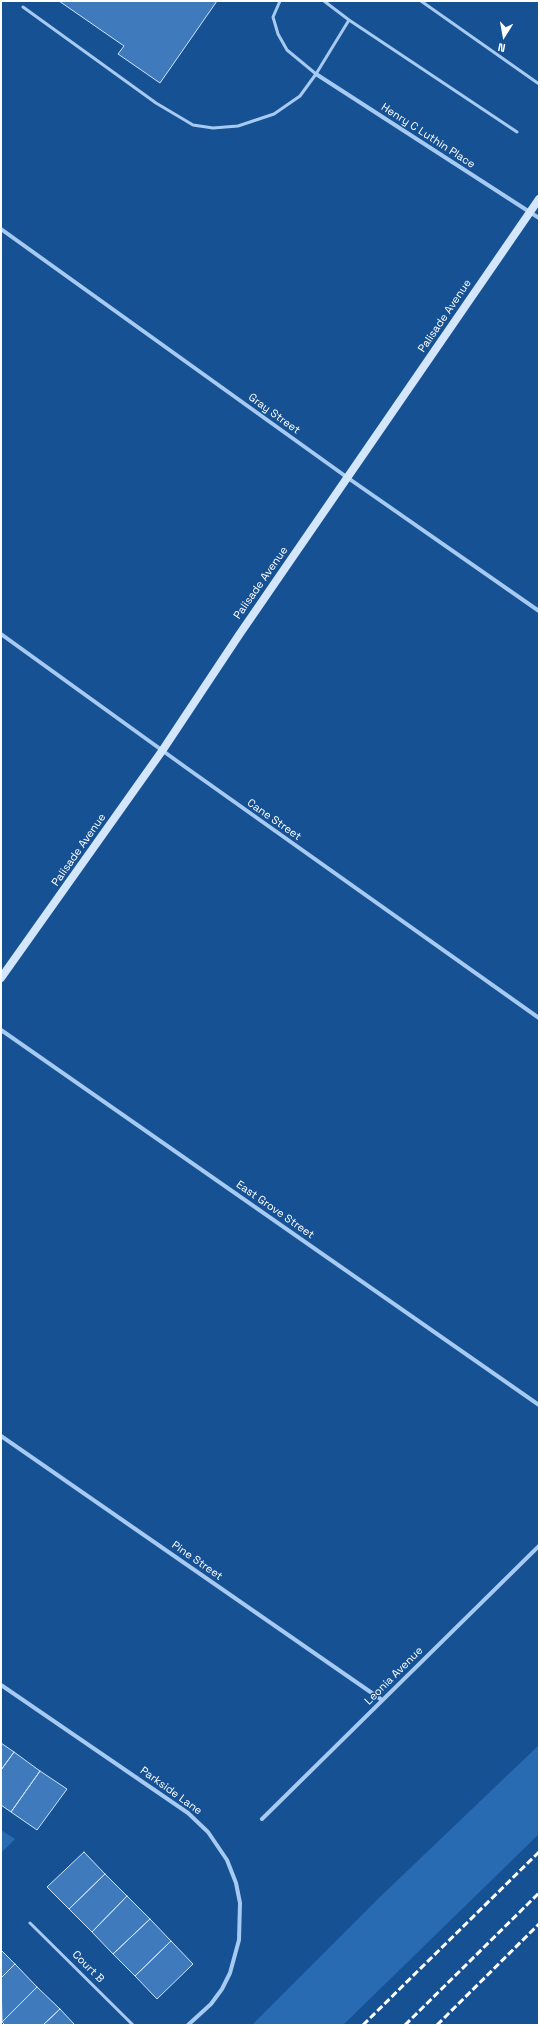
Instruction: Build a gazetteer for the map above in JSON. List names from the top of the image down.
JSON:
{
  "streets": {
    "street": [
      "Henry C Luthin Place",
      "Palisade Avenue",
      "Gray Street",
      "Cane Street",
      "East Grove Street",
      "Pine Street",
      "Leonia Avenue",
      "Parkside Lane"
    ],
    "lane": ["Court B"]
  },
  "crossings": [
    ["Henry C Luthin Place", "Palisade Avenue"],
    ["Palisade Avenue", "Gray Street"],
    ["Palisade Avenue", "Cane Street"],
    ["Pine Street", "Leonia Avenue"]
  ],
  "north": "bottom"
}
